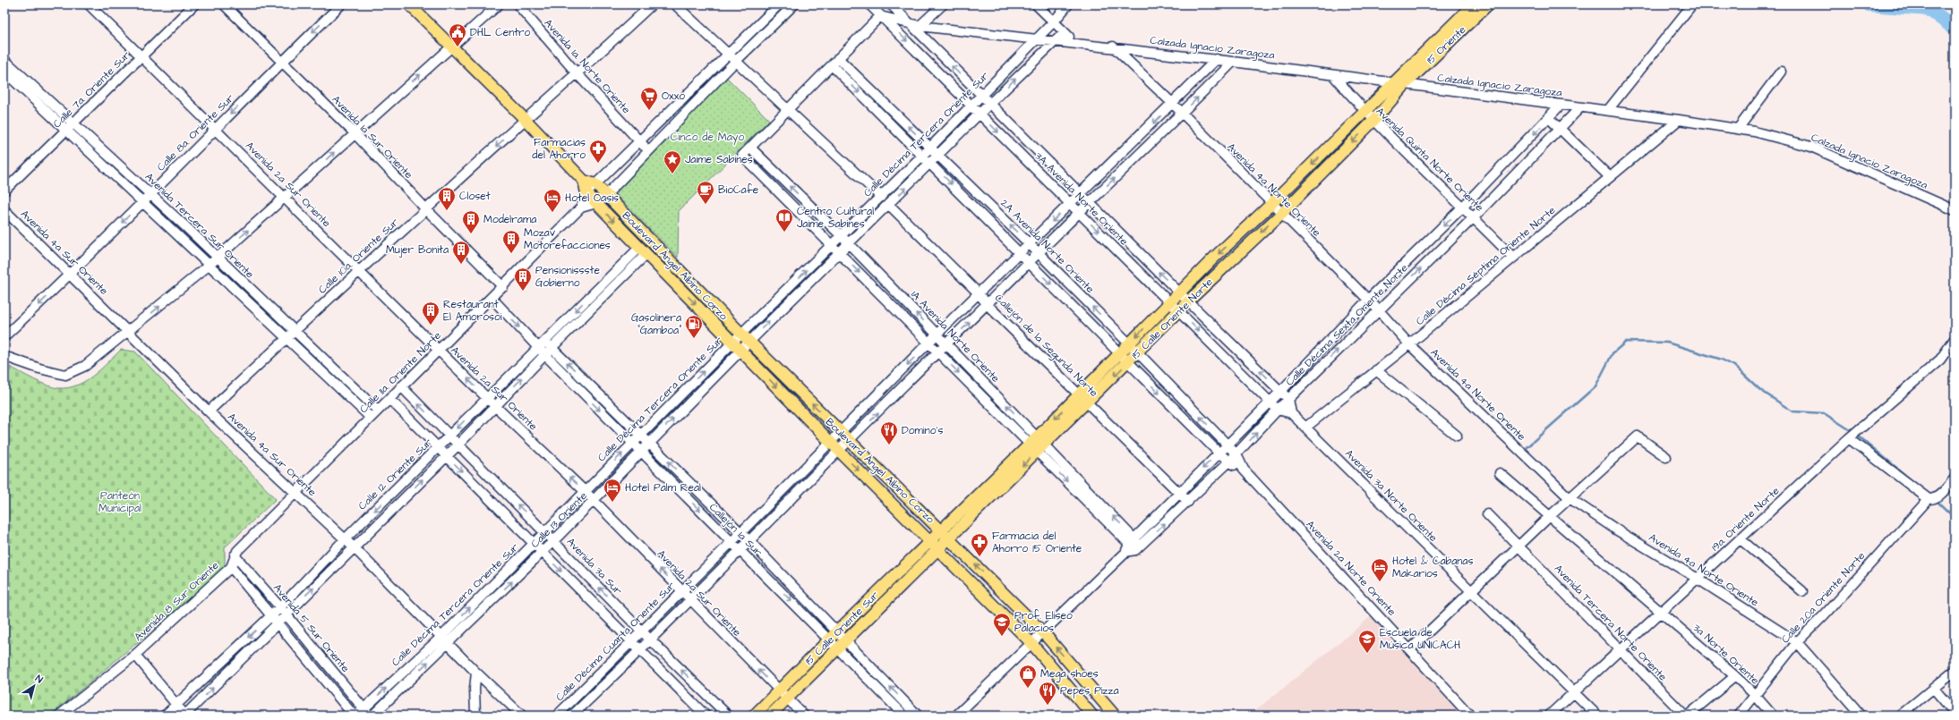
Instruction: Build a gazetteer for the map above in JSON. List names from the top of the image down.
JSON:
{
  "streets": {
    "main road": [
      "15 Oriente",
      "Boulevard Ángel Albino Corzo",
      "15 Calle Oriente Norte",
      "15 Calle Oriente Sur"
    ],
    "street": [
      "Calzada Ignacio Zaragoza",
      "Avenida 1a. Norte Oriente",
      "Calle 7a. Oriente Sur",
      "Calle 8a. Oriente Sur",
      "Calle Décima Tercera Oriente Sur",
      "Avenida 1a Sur Oriente",
      "Avenida Quinta Norte Oriente",
      "Avenida 2a Sur Oriente",
      "Avenida 4a Norte Oriente",
      "3A Avenida Norte Oriente",
      "Avenida Tercera Sur Oriente",
      "2A Avenida Norte Oriente",
      "Avenida 4a Sur Oriente",
      "Calle 10a. Oriente Sur",
      "Calle Décima Séptima Oriente Norte",
      "Calle Décima Sexta Oriente Norte",
      "1A Avenida Norte Oriente",
      "Callejón de la Segunda Norte",
      "Calle 11a. Oriente Norte",
      "Calle 12 Oriente Sur",
      "Avenida 3a Norte Oriente",
      "19a. Oriente Norte",
      "Calle 13 Oriente",
      "Callejón 1a Sur",
      "Avenida 3a Sur",
      "Avenida 2a Norte Oriente",
      "Calle 20a Oriente Norte",
      "Avenida 8 Sur Oriente",
      "Avenida Tercera Norte Oriente",
      "Avenida 5 Sur Oriente",
      "Calle Décima Cuarta Oriente Sur",
      "3a Norte Oriente"
    ]
  },
  "crossings": [
    ["15 Oriente", "Calzada Ignacio Zaragoza"],
    ["15 Oriente", "15 Calle Oriente Norte"],
    ["Calzada Ignacio Zaragoza", "Calle Décima Tercera Oriente Sur"],
    ["Calzada Ignacio Zaragoza", "Avenida Quinta Norte Oriente"],
    ["Calzada Ignacio Zaragoza", "Avenida 4a Norte Oriente"],
    ["Calzada Ignacio Zaragoza", "3A Avenida Norte Oriente"],
    ["Calzada Ignacio Zaragoza", "Calle Décima Séptima Oriente Norte"],
    ["Calzada Ignacio Zaragoza", "15 Calle Oriente Norte"],
    ["Calzada Ignacio Zaragoza", "Calle Décima Sexta Oriente Norte"],
    ["Calzada Ignacio Zaragoza", "Calle Décima Cuarta Oriente Sur"],
    ["Avenida 1a. Norte Oriente", "Calle 10a. Oriente Sur"],
    ["Calle 7a. Oriente Sur", "Avenida 2a Sur Oriente"],
    ["Calle 7a. Oriente Sur", "Avenida Tercera Sur Oriente"],
    ["Calle 8a. Oriente Sur", "Avenida 1a Sur Oriente"],
    ["Calle 8a. Oriente Sur", "Avenida 2a Sur Oriente"],
    ["Calle 8a. Oriente Sur", "Avenida Tercera Sur Oriente"],
    ["Calle 8a. Oriente Sur", "Avenida 4a Sur Oriente"],
    ["Calle Décima Tercera Oriente Sur", "Avenida 2a Sur Oriente"],
    ["Calle Décima Tercera Oriente Sur", "3A Avenida Norte Oriente"],
    ["Calle Décima Tercera Oriente Sur", "2A Avenida Norte Oriente"],
    ["Calle Décima Tercera Oriente Sur", "Avenida 4a Sur Oriente"],
    ["Calle Décima Tercera Oriente Sur", "Boulevard Ángel Albino Corzo"],
    ["Calle Décima Tercera Oriente Sur", "1A Avenida Norte Oriente"],
    ["Calle Décima Tercera Oriente Sur", "Calle 13 Oriente"],
    ["Calle Décima Tercera Oriente Sur", "Callejón 1a Sur"],
    ["Calle Décima Tercera Oriente Sur", "Avenida 3a Sur"],
    ["Calle Décima Tercera Oriente Sur", "Avenida 5 Sur Oriente"],
    ["Avenida 1a Sur Oriente", "Calle 10a. Oriente Sur"],
    ["Avenida 1a Sur Oriente", "Calle 11a. Oriente Norte"],
    ["Avenida Quinta Norte Oriente", "Calle Décima Séptima Oriente Norte"],
    ["Avenida Quinta Norte Oriente", "15 Calle Oriente Norte"],
    ["Avenida Quinta Norte Oriente", "Calle Décima Sexta Oriente Norte"],
    ["Avenida 2a Sur Oriente", "Calle 10a. Oriente Sur"],
    ["Avenida 2a Sur Oriente", "Calle 11a. Oriente Norte"],
    ["Avenida 2a Sur Oriente", "Calle 12 Oriente Sur"],
    ["Avenida 2a Sur Oriente", "Calle 13 Oriente"],
    ["Avenida 2a Sur Oriente", "15 Calle Oriente Sur"],
    ["Avenida 2a Sur Oriente", "Calle Décima Cuarta Oriente Sur"],
    ["Avenida 4a Norte Oriente", "Calle Décima Séptima Oriente Norte"],
    ["Avenida 4a Norte Oriente", "15 Calle Oriente Norte"],
    ["Avenida 4a Norte Oriente", "Calle Décima Sexta Oriente Norte"],
    ["Avenida 4a Norte Oriente", "19a. Oriente Norte"],
    ["Avenida 4a Norte Oriente", "Calle 20a Oriente Norte"],
    ["Avenida 4a Norte Oriente", "Calle Décima Cuarta Oriente Sur"],
    ["3A Avenida Norte Oriente", "15 Calle Oriente Norte"],
    ["3A Avenida Norte Oriente", "Calle Décima Sexta Oriente Norte"],
    ["3A Avenida Norte Oriente", "Calle Décima Cuarta Oriente Sur"],
    ["Avenida Tercera Sur Oriente", "Calle 10a. Oriente Sur"],
    ["Avenida Tercera Sur Oriente", "Calle 11a. Oriente Norte"],
    ["2A Avenida Norte Oriente", "15 Calle Oriente Norte"],
    ["2A Avenida Norte Oriente", "Calle Décima Sexta Oriente Norte"],
    ["2A Avenida Norte Oriente", "Avenida 2a Norte Oriente"],
    ["2A Avenida Norte Oriente", "Calle Décima Cuarta Oriente Sur"],
    ["Avenida 4a Sur Oriente", "Calle 10a. Oriente Sur"],
    ["Avenida 4a Sur Oriente", "Calle 11a. Oriente Norte"],
    ["Avenida 4a Sur Oriente", "Calle 12 Oriente Sur"],
    ["Avenida 4a Sur Oriente", "Calle 13 Oriente"],
    ["Avenida 4a Sur Oriente", "Avenida 8 Sur Oriente"],
    ["Boulevard Ángel Albino Corzo", "15 Calle Oriente Norte"],
    ["Boulevard Ángel Albino Corzo", "Calle Décima Sexta Oriente Norte"],
    ["Boulevard Ángel Albino Corzo", "Calle 12 Oriente Sur"],
    ["Boulevard Ángel Albino Corzo", "Calle 13 Oriente"],
    ["Boulevard Ángel Albino Corzo", "15 Calle Oriente Sur"],
    ["Boulevard Ángel Albino Corzo", "Calle Décima Cuarta Oriente Sur"],
    ["Calle Décima Séptima Oriente Norte", "Avenida 3a Norte Oriente"],
    ["15 Calle Oriente Norte", "1A Avenida Norte Oriente"],
    ["15 Calle Oriente Norte", "Callejón de la Segunda Norte"],
    ["15 Calle Oriente Norte", "15 Calle Oriente Sur"],
    ["Calle Décima Sexta Oriente Norte", "1A Avenida Norte Oriente"],
    ["Calle Décima Sexta Oriente Norte", "Callejón de la Segunda Norte"],
    ["Calle Décima Sexta Oriente Norte", "Avenida 2a Norte Oriente"],
    ["1A Avenida Norte Oriente", "Calle Décima Cuarta Oriente Sur"],
    ["Callejón de la Segunda Norte", "Calle Décima Cuarta Oriente Sur"],
    ["Calle 11a. Oriente Norte", "Callejón 1a Sur"],
    ["Calle 11a. Oriente Norte", "Avenida 3a Sur"],
    ["Calle 11a. Oriente Norte", "Avenida 8 Sur Oriente"],
    ["Calle 12 Oriente Sur", "Callejón 1a Sur"],
    ["Calle 12 Oriente Sur", "Avenida 3a Sur"],
    ["Calle 12 Oriente Sur", "Avenida 5 Sur Oriente"],
    ["Avenida 3a Norte Oriente", "19a. Oriente Norte"],
    ["19a. Oriente Norte", "Avenida Tercera Norte Oriente"],
    ["19a. Oriente Norte", "3a Norte Oriente"],
    ["Calle 13 Oriente", "Callejón 1a Sur"],
    ["Calle 13 Oriente", "Avenida 3a Sur"],
    ["Callejón 1a Sur", "15 Calle Oriente Sur"],
    ["Callejón 1a Sur", "Calle Décima Cuarta Oriente Sur"],
    ["Avenida 3a Sur", "Calle Décima Cuarta Oriente Sur"],
    ["Calle 20a Oriente Norte", "3a Norte Oriente"],
    ["Avenida 8 Sur Oriente", "Avenida 5 Sur Oriente"]
  ],
  "one_way": ["Calle 8a. Oriente Sur", "Calle Décima Tercera Oriente Sur", "Calle 13 Oriente"],
  "parks": ["Cinco de Mayo", "Panteón Municipal"],
  "places": {
    "public building": ["DHL Centro"],
    "supermarket": ["Oxxo"],
    "pharmacy": ["Farmacias del Ahorro", "Farmacia del Ahorro 15 Oriente"],
    "place": ["Jaime Sabines"],
    "cafe": ["BioCafe"],
    "building": [
      "Closet",
      "Modelrama",
      "Mozav Motorefacciones",
      "Mujer Bonita",
      "Pensionissste Gobierno",
      "Restaurant El Amorosoi"
    ],
    "hotel": ["Hotel Oasis", "Hotel Palm Real", "Hotel & Cabanas Makarios"],
    "library": ["Centro Cultural Jaime Sabines"],
    "fuel station": ["Gasolinera \"Gamboa\""],
    "restaurant": ["Domino's", "Pepes Pizza"],
    "school or university": ["Prof. Eliseo Palacios", "Escuela de Música UNICACH"],
    "shop": ["Mega shoes"]
  },
  "north": "top right"
}
